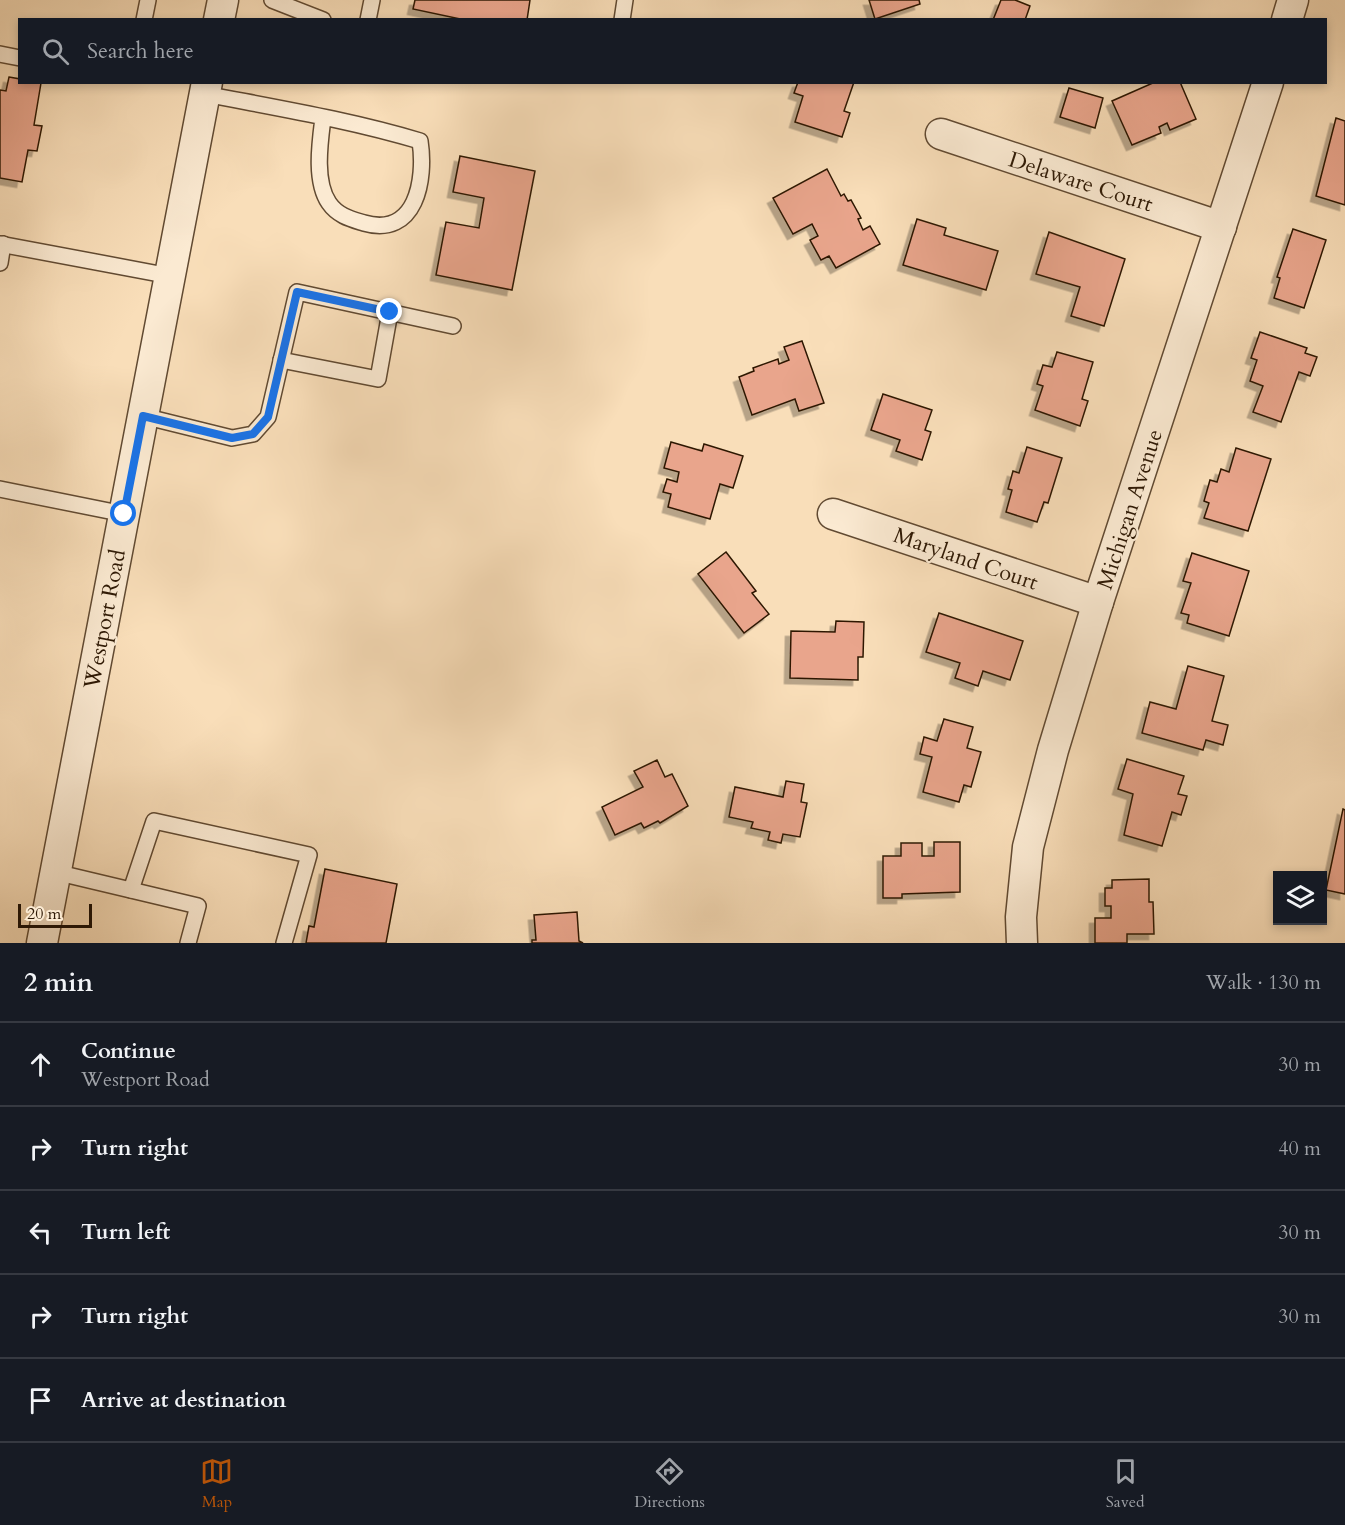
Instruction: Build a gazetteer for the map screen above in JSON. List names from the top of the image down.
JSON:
{
  "streets": {
    "street": [
      "Delaware Court",
      "Michigan Avenue",
      "Maryland Court",
      "Westport Road"
    ]
  },
  "crossings": [
    ["Delaware Court", "Michigan Avenue"],
    ["Michigan Avenue", "Maryland Court"]
  ],
  "scale_bar": "20 m",
  "page": {
    "search": "Search here",
    "scale": "20 m",
    "heading": ["2 min", "Walk · 130 m"],
    "list": [
      ["Continue", "Westport Road", "30 m"],
      ["Turn right", "40 m"],
      ["Turn left", "30 m"],
      ["Turn right", "30 m"],
      "Arrive at destination"
    ],
    "nav": ["Map", "Directions", "Saved"]
  }
}
